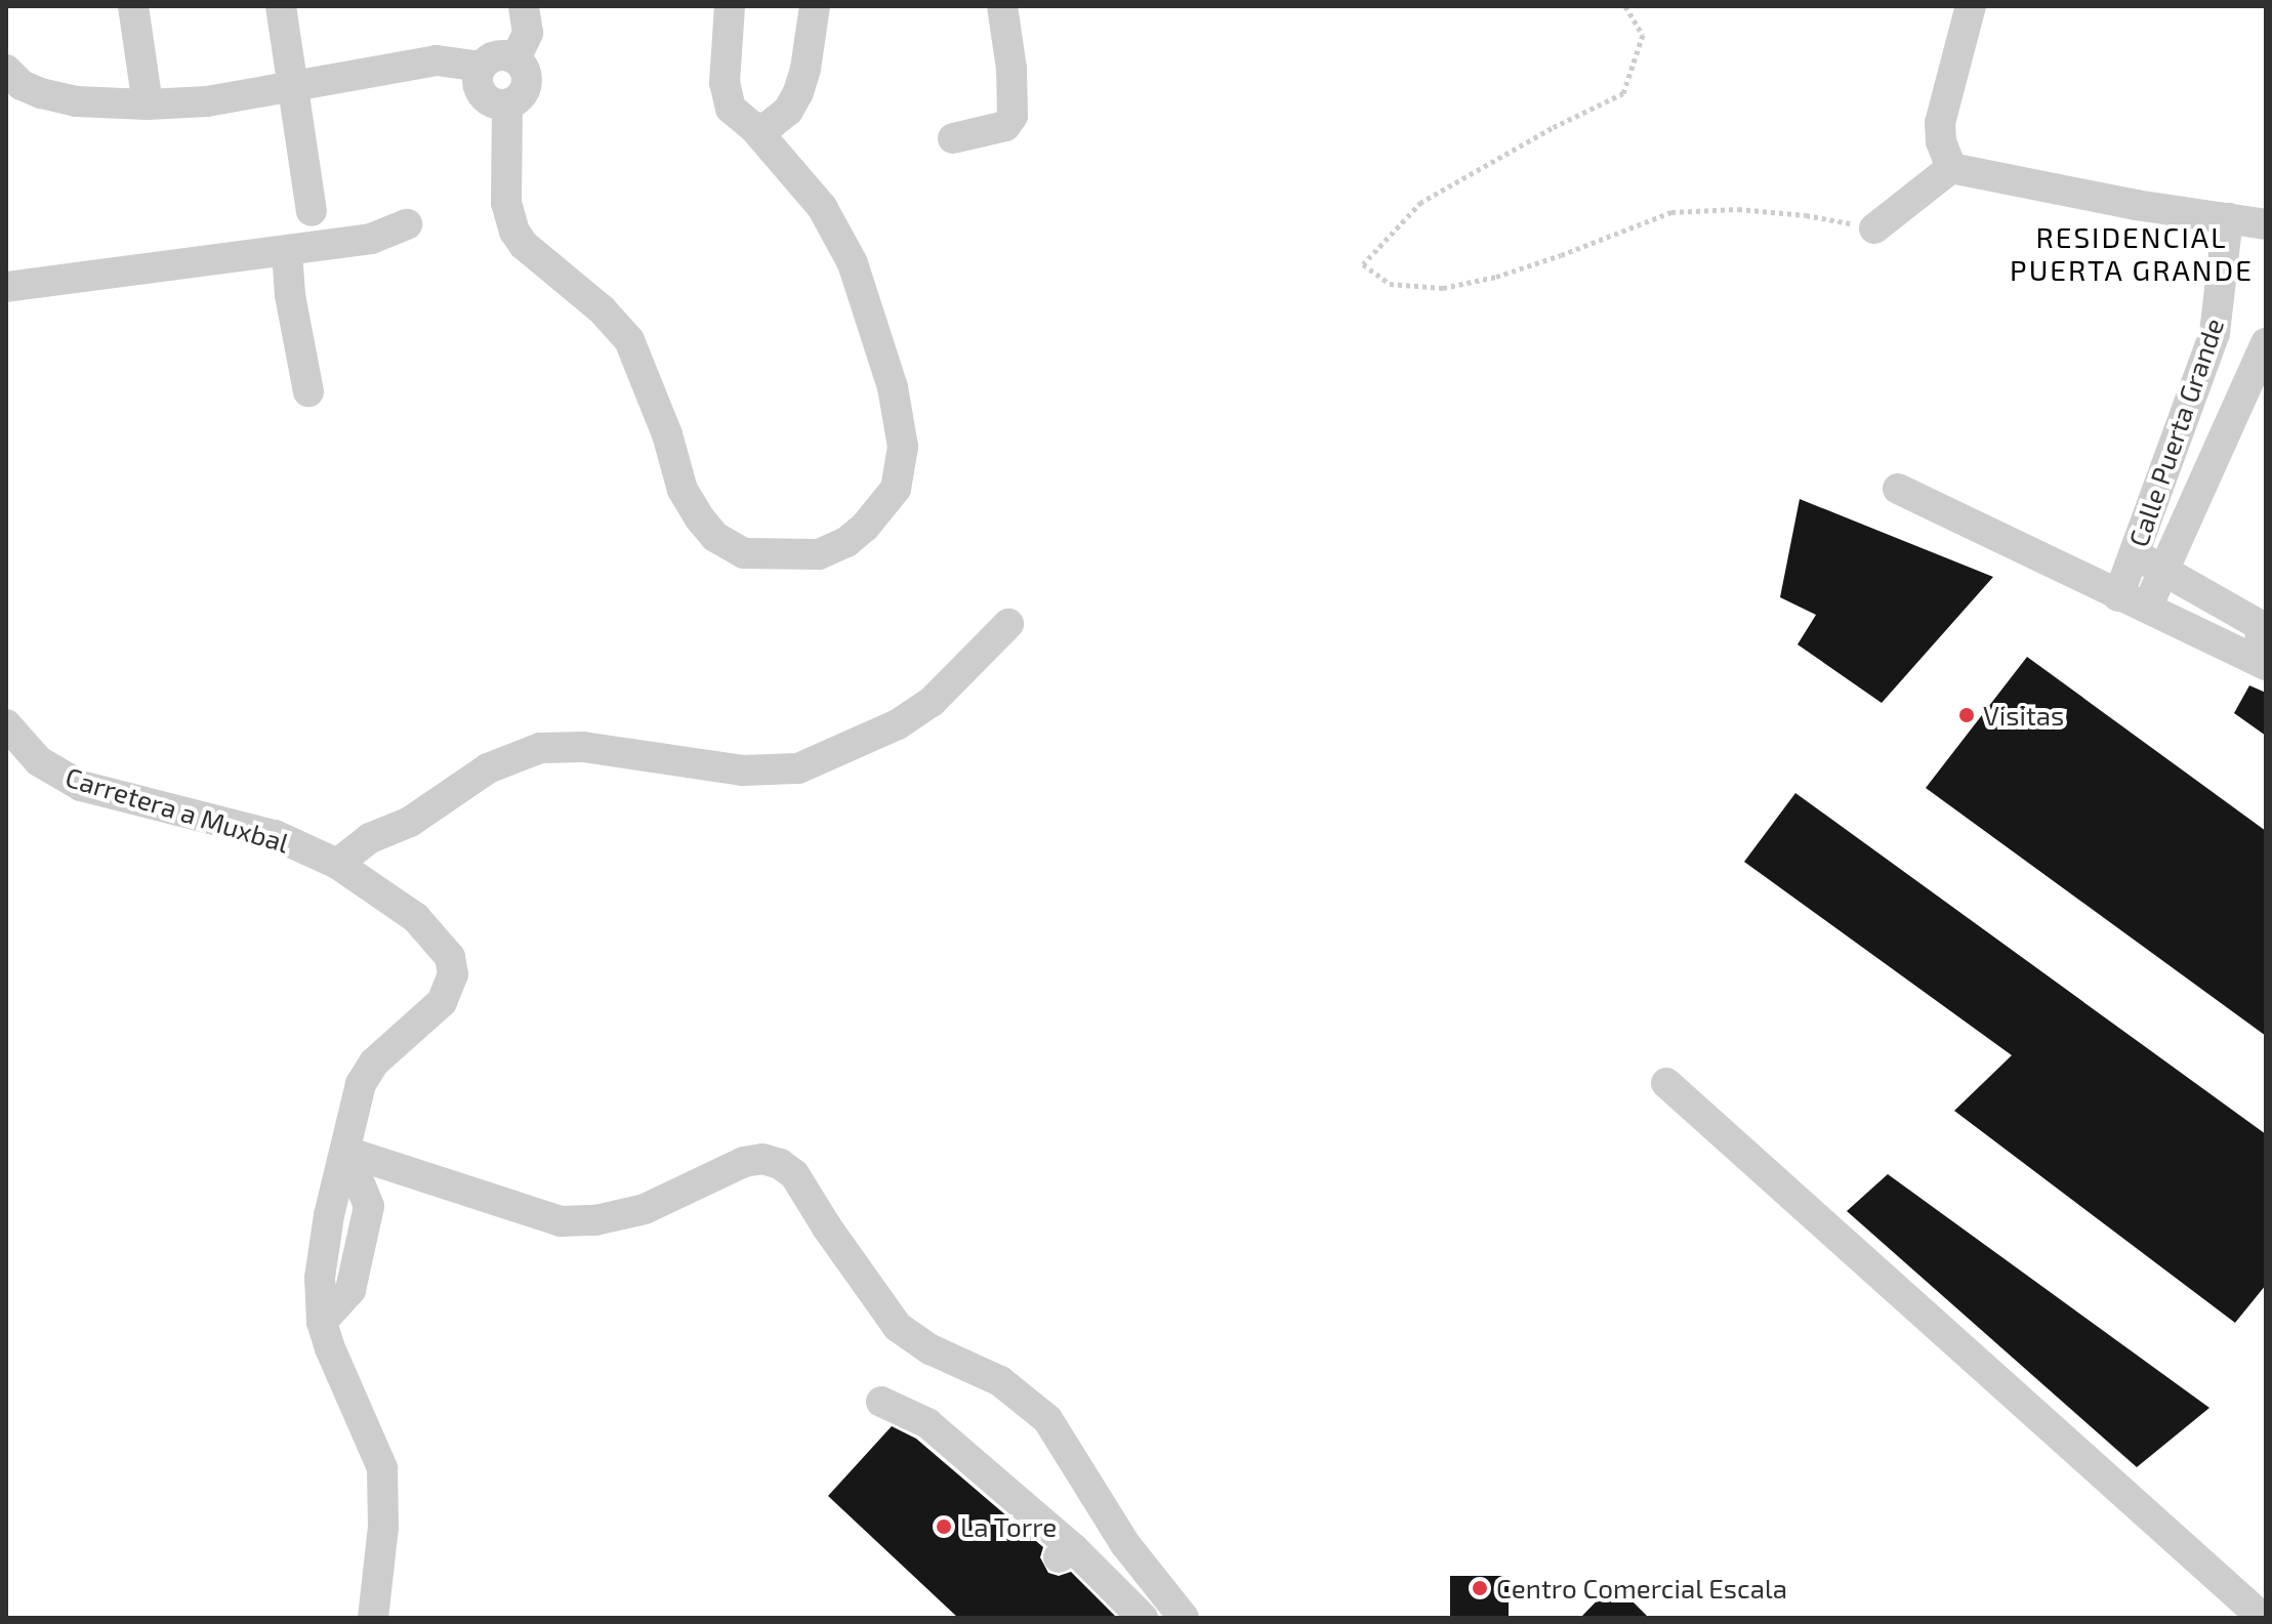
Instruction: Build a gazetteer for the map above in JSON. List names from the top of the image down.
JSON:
{
  "streets": {
    "street": ["Calle Puerta Grande", "Carretera a Muxbal"]
  },
  "districts": ["RESIDENCIAL PUERTA GRANDE"],
  "places": ["Visitas", "La Torre", "Centro Comercial Escala"]
}
